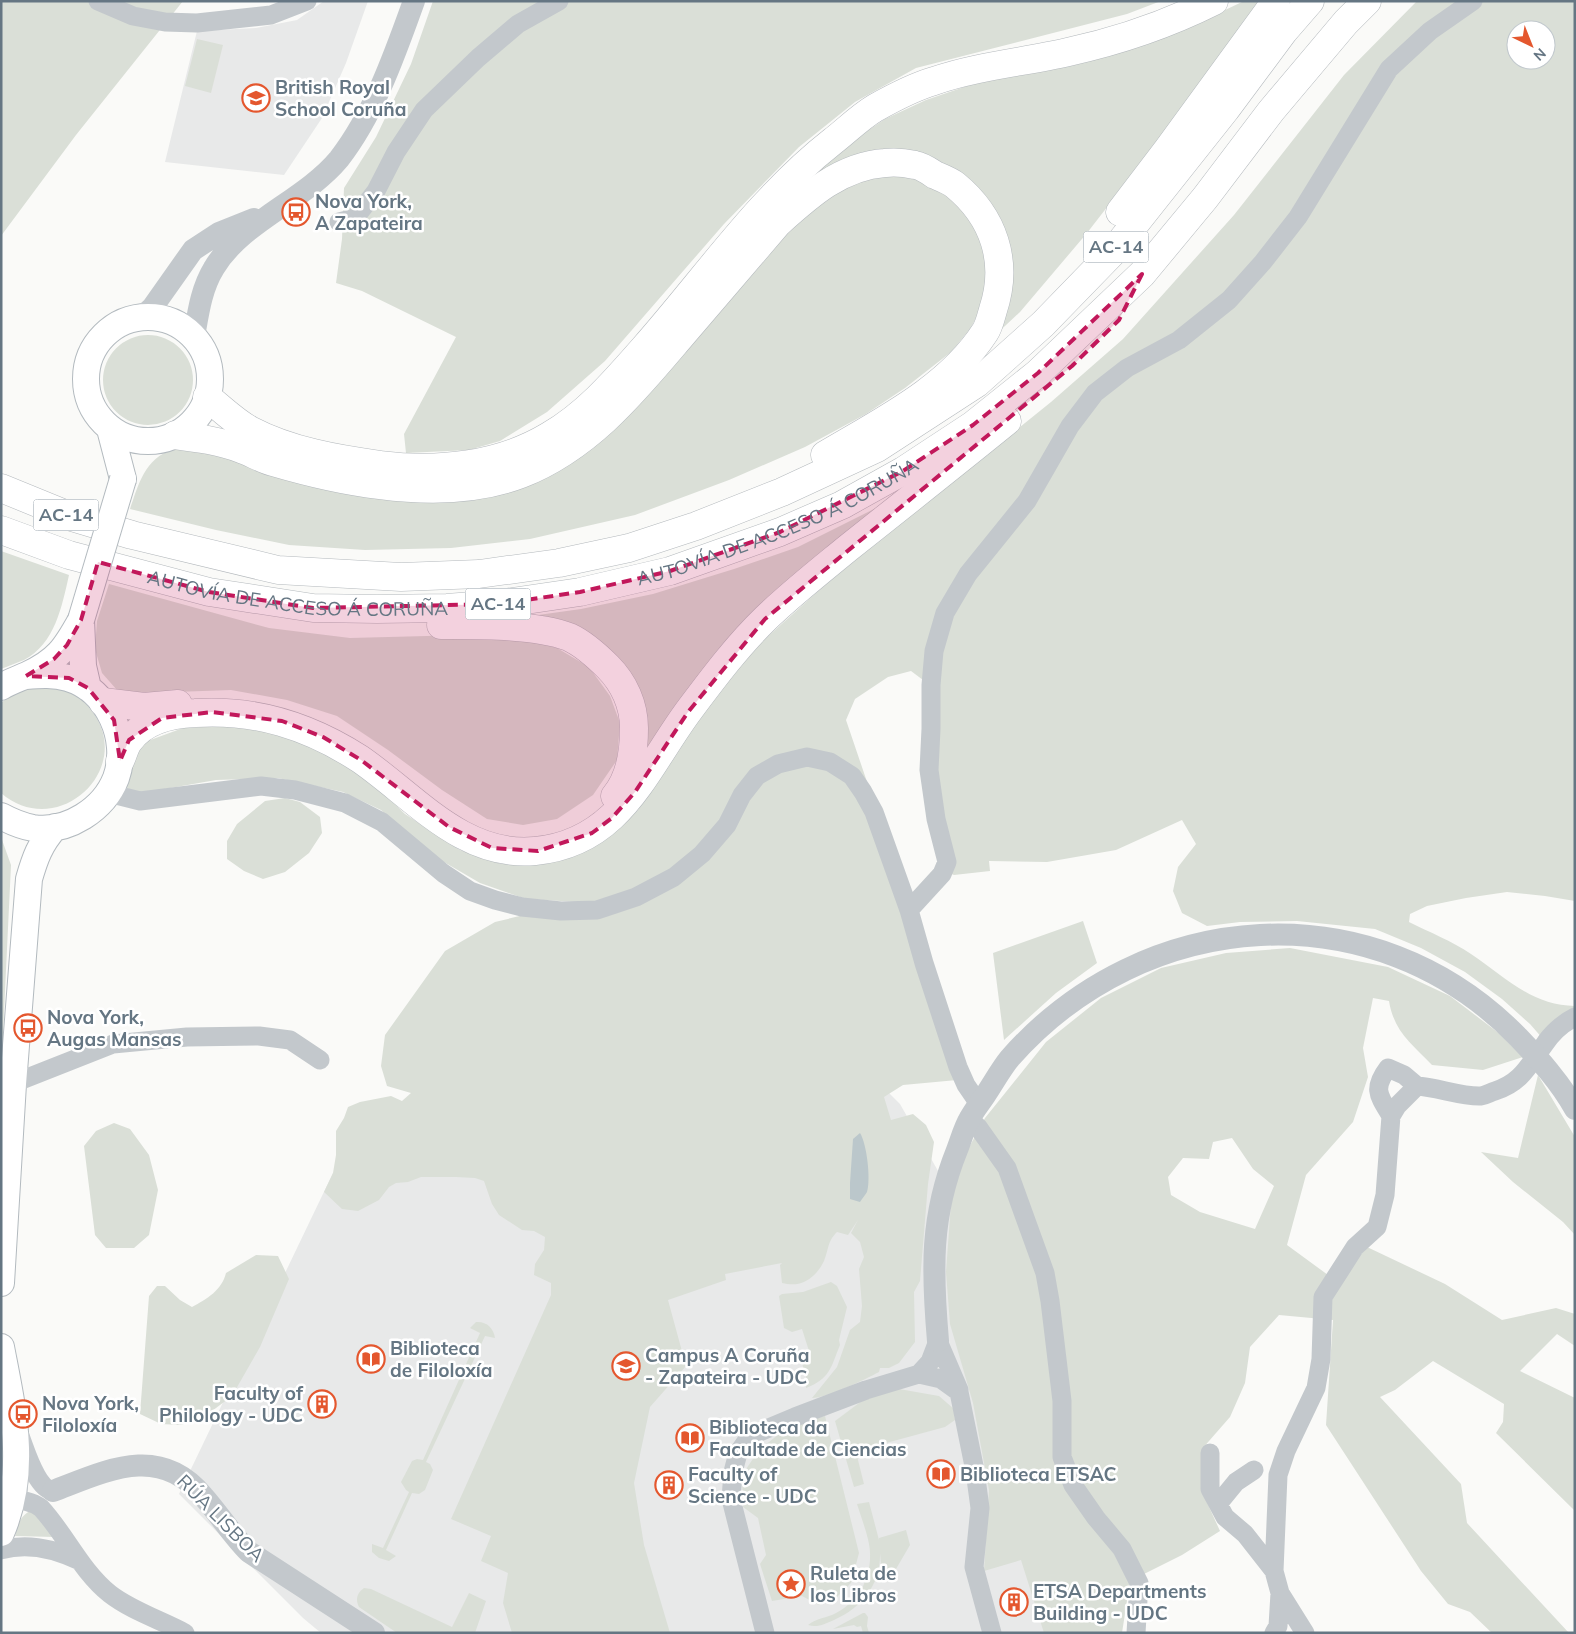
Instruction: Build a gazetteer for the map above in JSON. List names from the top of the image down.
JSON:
{
  "streets": {
    "highway": ["AC-14", "AUTOVÍA DE ACCESO Á CORUÑA"],
    "street": ["RÚA LISBOA"]
  },
  "places": {
    "school or university": ["British Royal School Coruña", "Campus A Coruña - Zapateira - UDC"],
    "bus stop": ["Nova York, A Zapateira", "Nova York, Augas Mansas", "Nova York, Filoloxía"],
    "library": ["Biblioteca de Filoloxía", "Biblioteca da Facultade de Ciencias", "Biblioteca ETSAC"],
    "building": ["Faculty of Philology - UDC", "Faculty of Science - UDC", "ETSA Departments Building - UDC"],
    "place": ["Ruleta de los Libros"]
  },
  "north": "bottom right"
}
